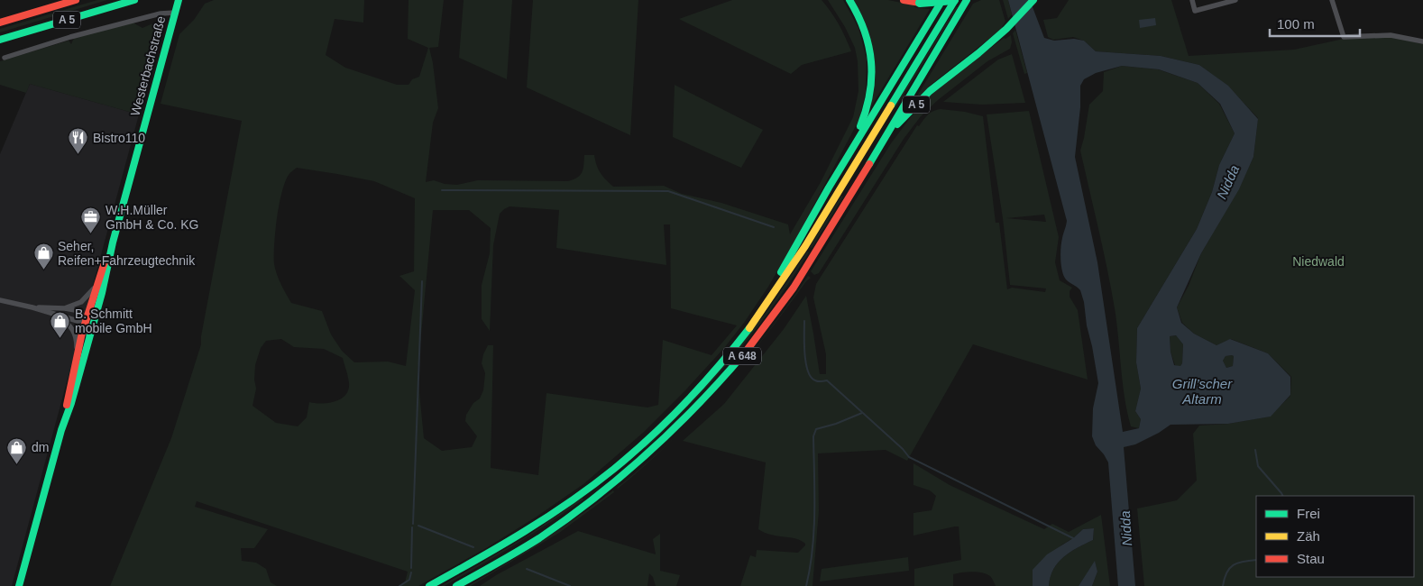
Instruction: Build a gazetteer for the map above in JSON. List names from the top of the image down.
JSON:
{
  "streets": {
    "main road": ["A 5", "Westerbachstraße", "A 648"]
  },
  "crossings": [
    ["A 5", "A 648"]
  ],
  "water": ["Nidda", "Grill’scher Altarm"],
  "parks": ["Niedwald"],
  "places": {
    "restaurant": ["Bistro110"],
    "office": ["W.H.Müller GmbH & Co. KG"],
    "shop": ["Seher, Reifen+Fahrzeugtechnik", "B. Schmitt mobile GmbH", "dm"]
  },
  "legend": ["Frei", "Zäh", "Stau"],
  "scale_bar": "100 m"
}
